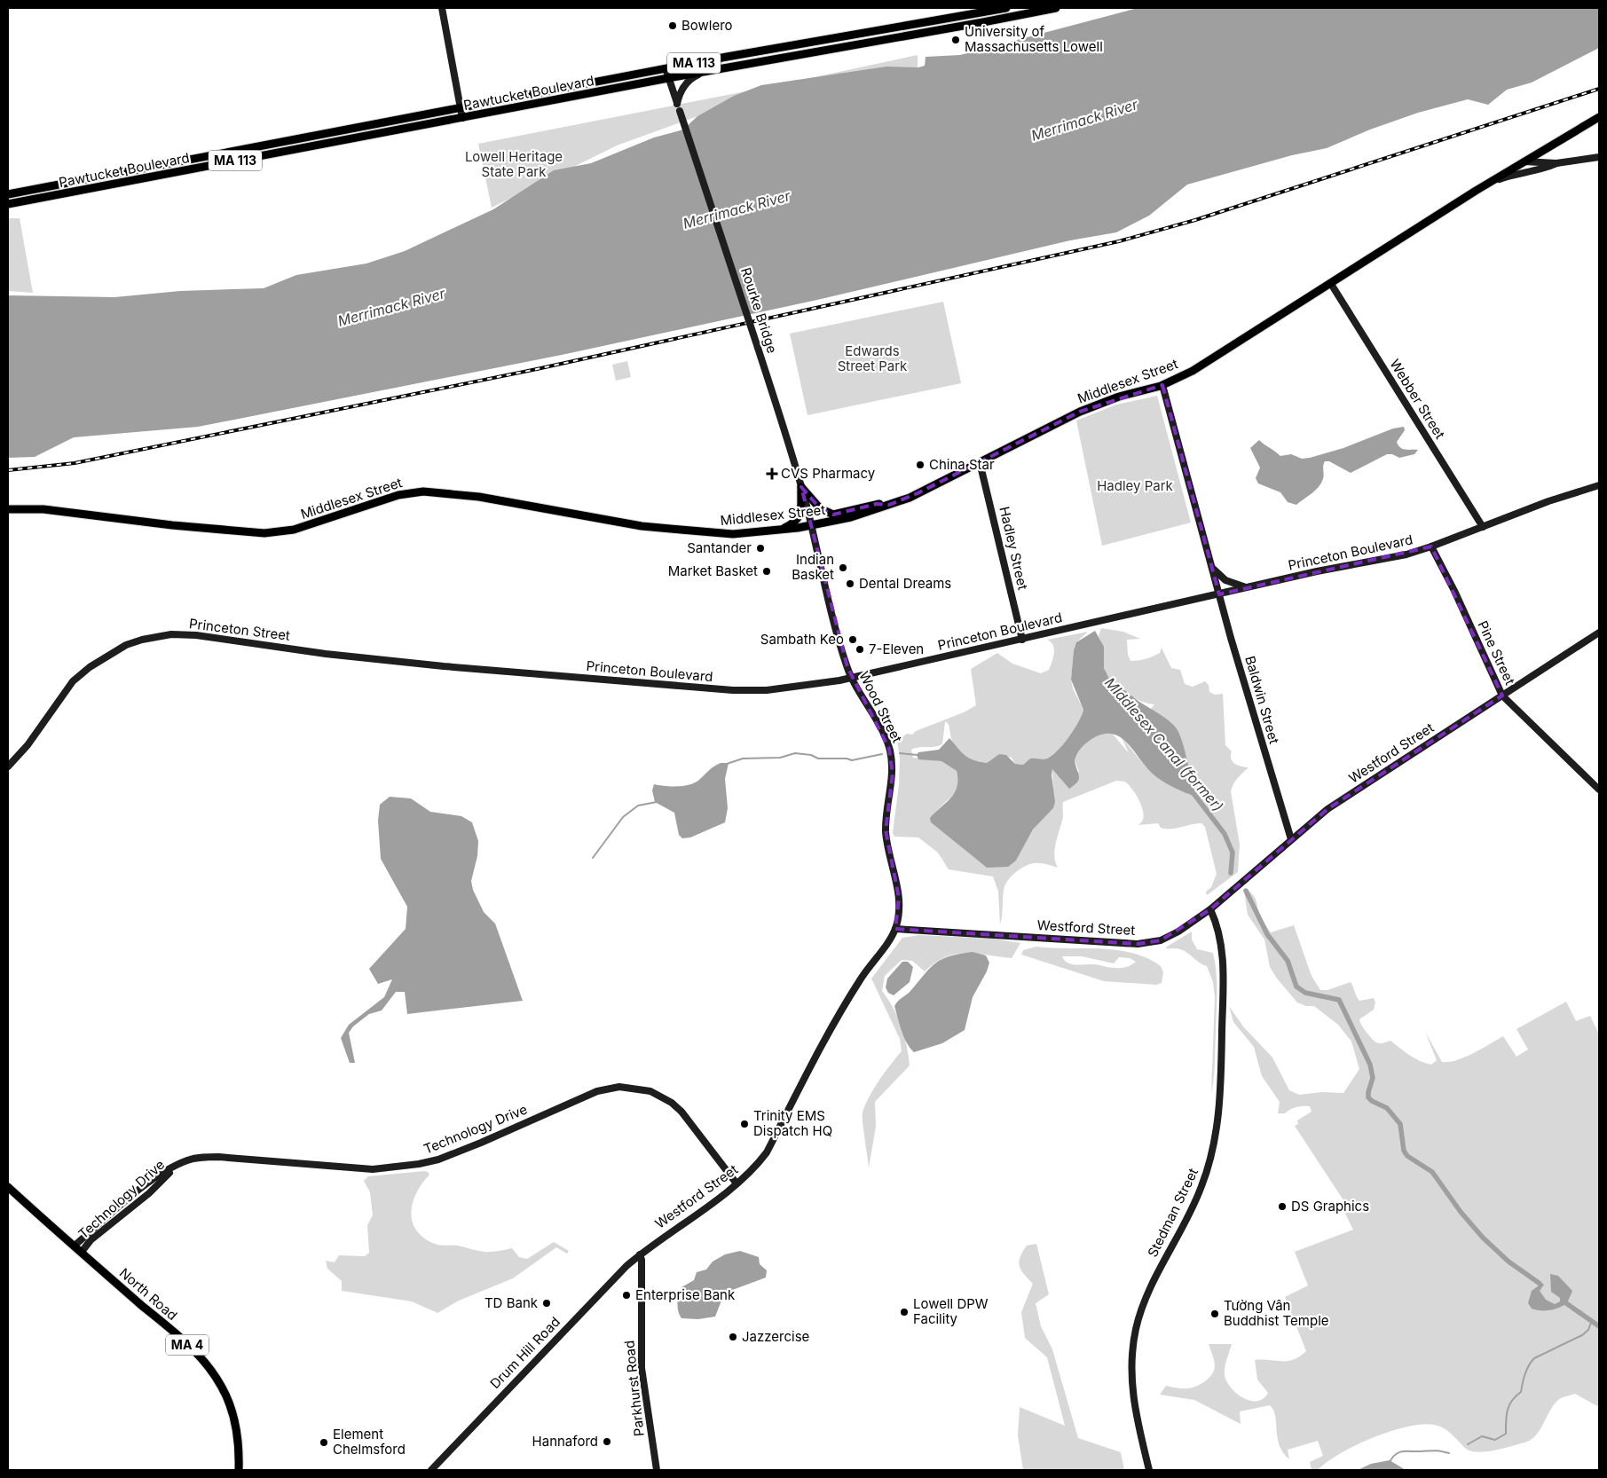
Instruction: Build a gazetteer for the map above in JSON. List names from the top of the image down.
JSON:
{
  "streets": {
    "main road": [
      "MA 113",
      "Pawtucket Boulevard",
      "Rourke Bridge",
      "Middlesex Street",
      "Webber Street",
      "Hadley Street",
      "Princeton Boulevard",
      "Princeton Street",
      "Pine Street",
      "Baldwin Street",
      "Wood Street",
      "Westford Street",
      "Technology Drive",
      "Stedman Street",
      "North Road",
      "MA 4",
      "Drum Hill Road",
      "Parkhurst Road"
    ]
  },
  "crossings": [
    ["Pawtucket Boulevard", "Rourke Bridge"],
    ["Rourke Bridge", "Middlesex Street"],
    ["Rourke Bridge", "Wood Street"],
    ["Middlesex Street", "Webber Street"],
    ["Middlesex Street", "Hadley Street"],
    ["Middlesex Street", "Baldwin Street"],
    ["Middlesex Street", "Wood Street"],
    ["Webber Street", "Princeton Boulevard"],
    ["Hadley Street", "Princeton Boulevard"],
    ["Princeton Boulevard", "Princeton Street"],
    ["Princeton Boulevard", "Pine Street"],
    ["Princeton Boulevard", "Baldwin Street"],
    ["Princeton Boulevard", "Wood Street"],
    ["Pine Street", "Westford Street"],
    ["Baldwin Street", "Westford Street"],
    ["Wood Street", "Westford Street"],
    ["Westford Street", "Technology Drive"],
    ["Westford Street", "Stedman Street"],
    ["Westford Street", "Drum Hill Road"],
    ["Westford Street", "Parkhurst Road"],
    ["Technology Drive", "North Road"],
    ["Drum Hill Road", "Parkhurst Road"]
  ],
  "water": ["Merrimack River", "MIddlesex Canal (former)"],
  "parks": ["Lowell Heritage State Park", "Edwards Street Park", "Hadley Park"],
  "places": {
    "other": [
      "Bowlero",
      "University of Massachusetts Lowell",
      "China Star",
      "Santander",
      "Indian Basket",
      "Market Basket",
      "Dental Dreams",
      "Sambath Keo",
      "7-Eleven",
      "Trinity EMS Dispatch HQ",
      "DS Graphics",
      "Enterprise Bank",
      "TD Bank",
      "Lowell DPW Facility",
      "Tường Vân Buddhist Temple",
      "Jazzercise",
      "Hannaford",
      "Element Chelmsford"
    ],
    "health": ["CVS Pharmacy"]
  }
}
